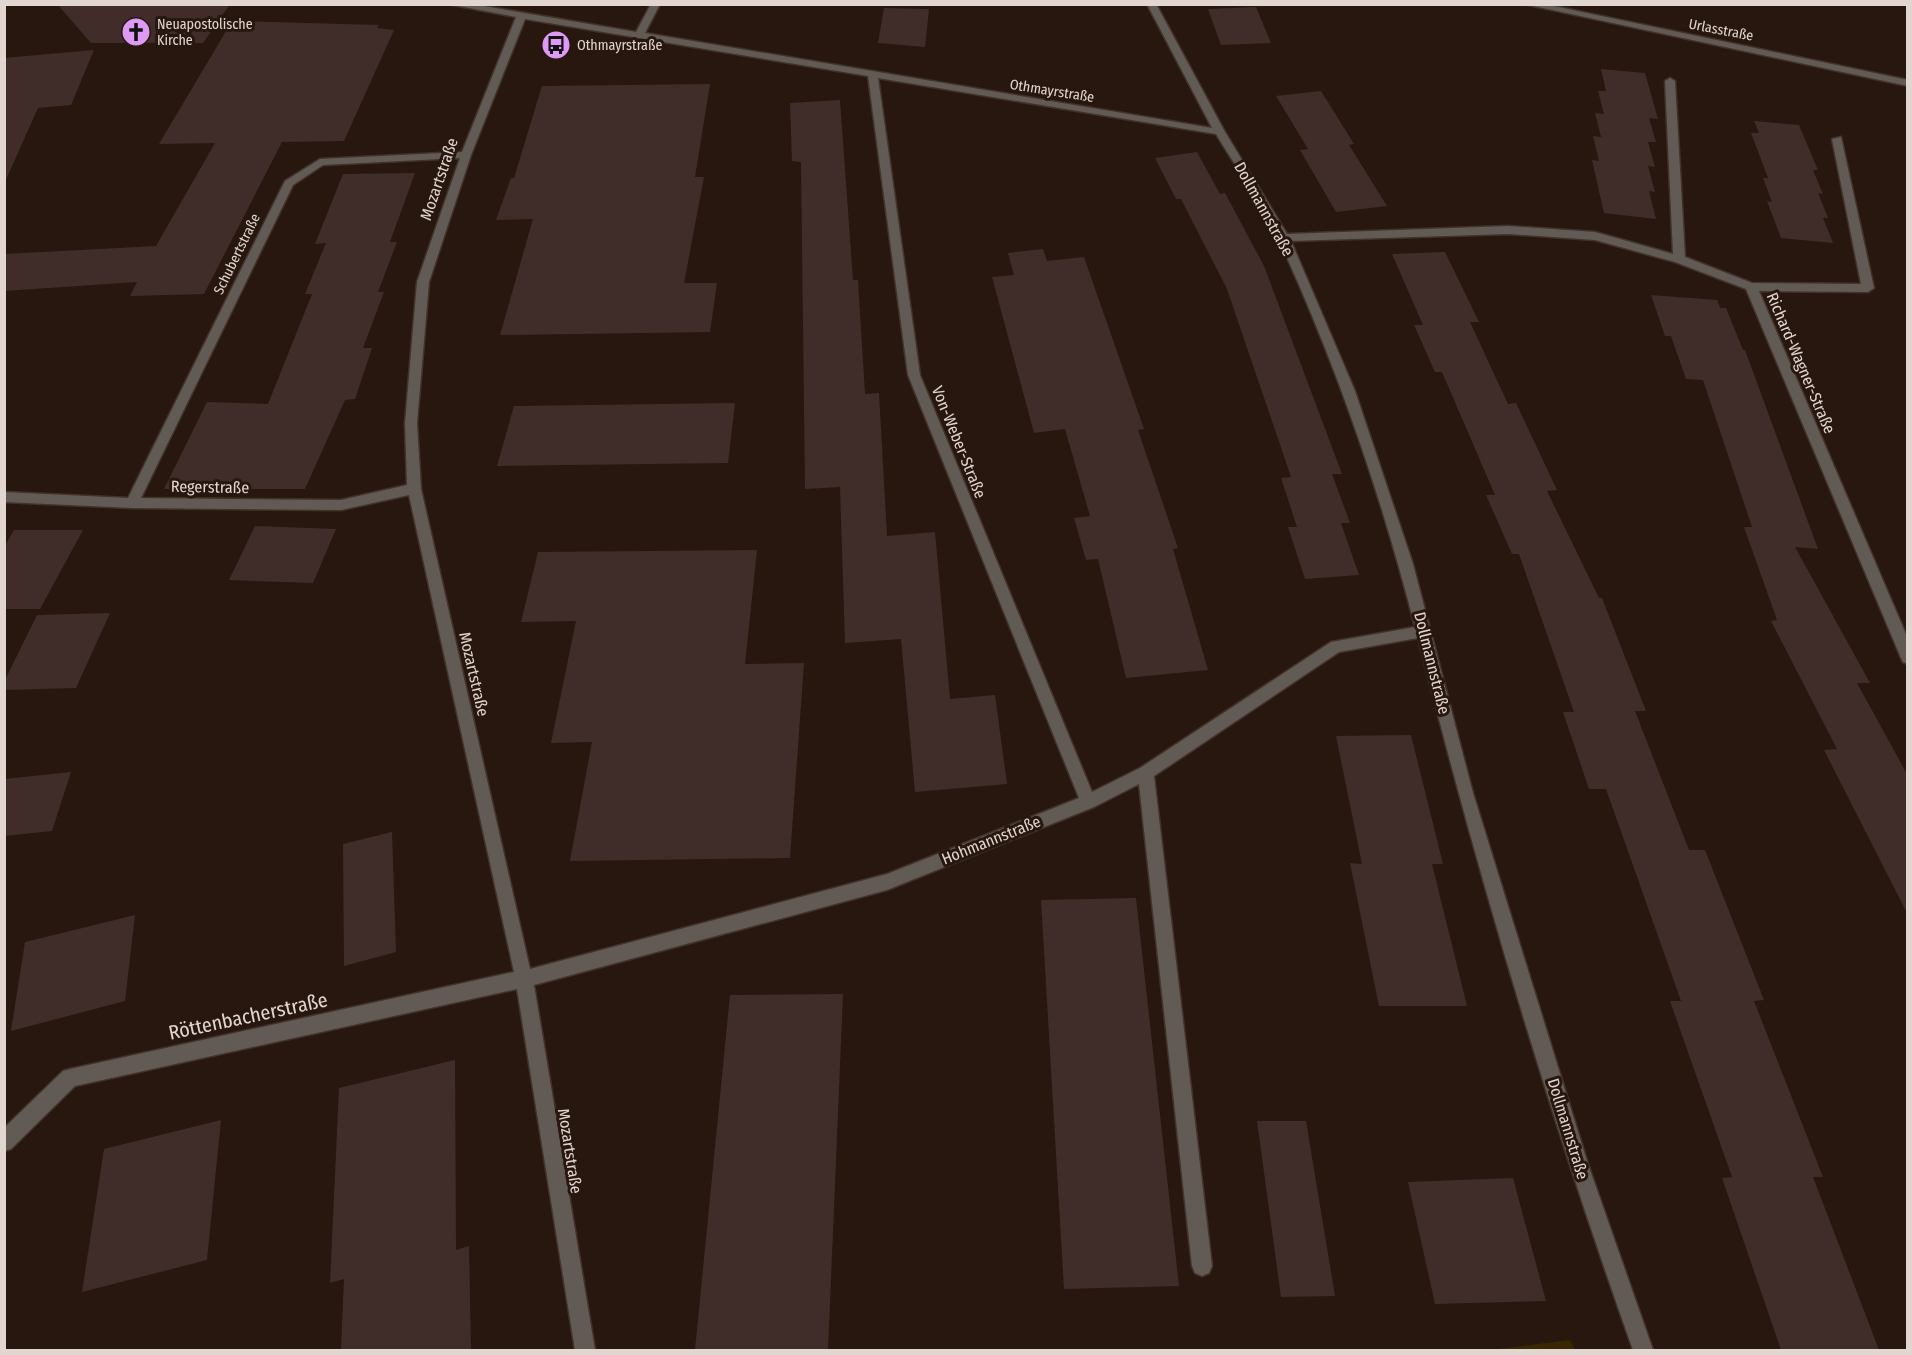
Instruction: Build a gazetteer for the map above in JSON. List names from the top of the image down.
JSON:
{
  "streets": {
    "street": [
      "Urlasstraße",
      "Othmayrstraße",
      "Mozartstraße",
      "Dollmannstraße",
      "Schubertstraße",
      "Richard-Wagner-Straße",
      "Von-Weber-Straße",
      "Regerstraße",
      "Hohmannstraße",
      "Röttenbacherstraße"
    ]
  },
  "crossings": [
    ["Othmayrstraße", "Mozartstraße"],
    ["Othmayrstraße", "Dollmannstraße"],
    ["Othmayrstraße", "Von-Weber-Straße"],
    ["Mozartstraße", "Schubertstraße"],
    ["Mozartstraße", "Regerstraße"],
    ["Mozartstraße", "Hohmannstraße"],
    ["Mozartstraße", "Röttenbacherstraße"],
    ["Dollmannstraße", "Richard-Wagner-Straße"],
    ["Dollmannstraße", "Hohmannstraße"],
    ["Schubertstraße", "Regerstraße"],
    ["Von-Weber-Straße", "Hohmannstraße"],
    ["Hohmannstraße", "Röttenbacherstraße"]
  ],
  "places": {
    "church": ["Neuapostolische Kirche"],
    "bus stop": ["Othmayrstraße"]
  }
}
